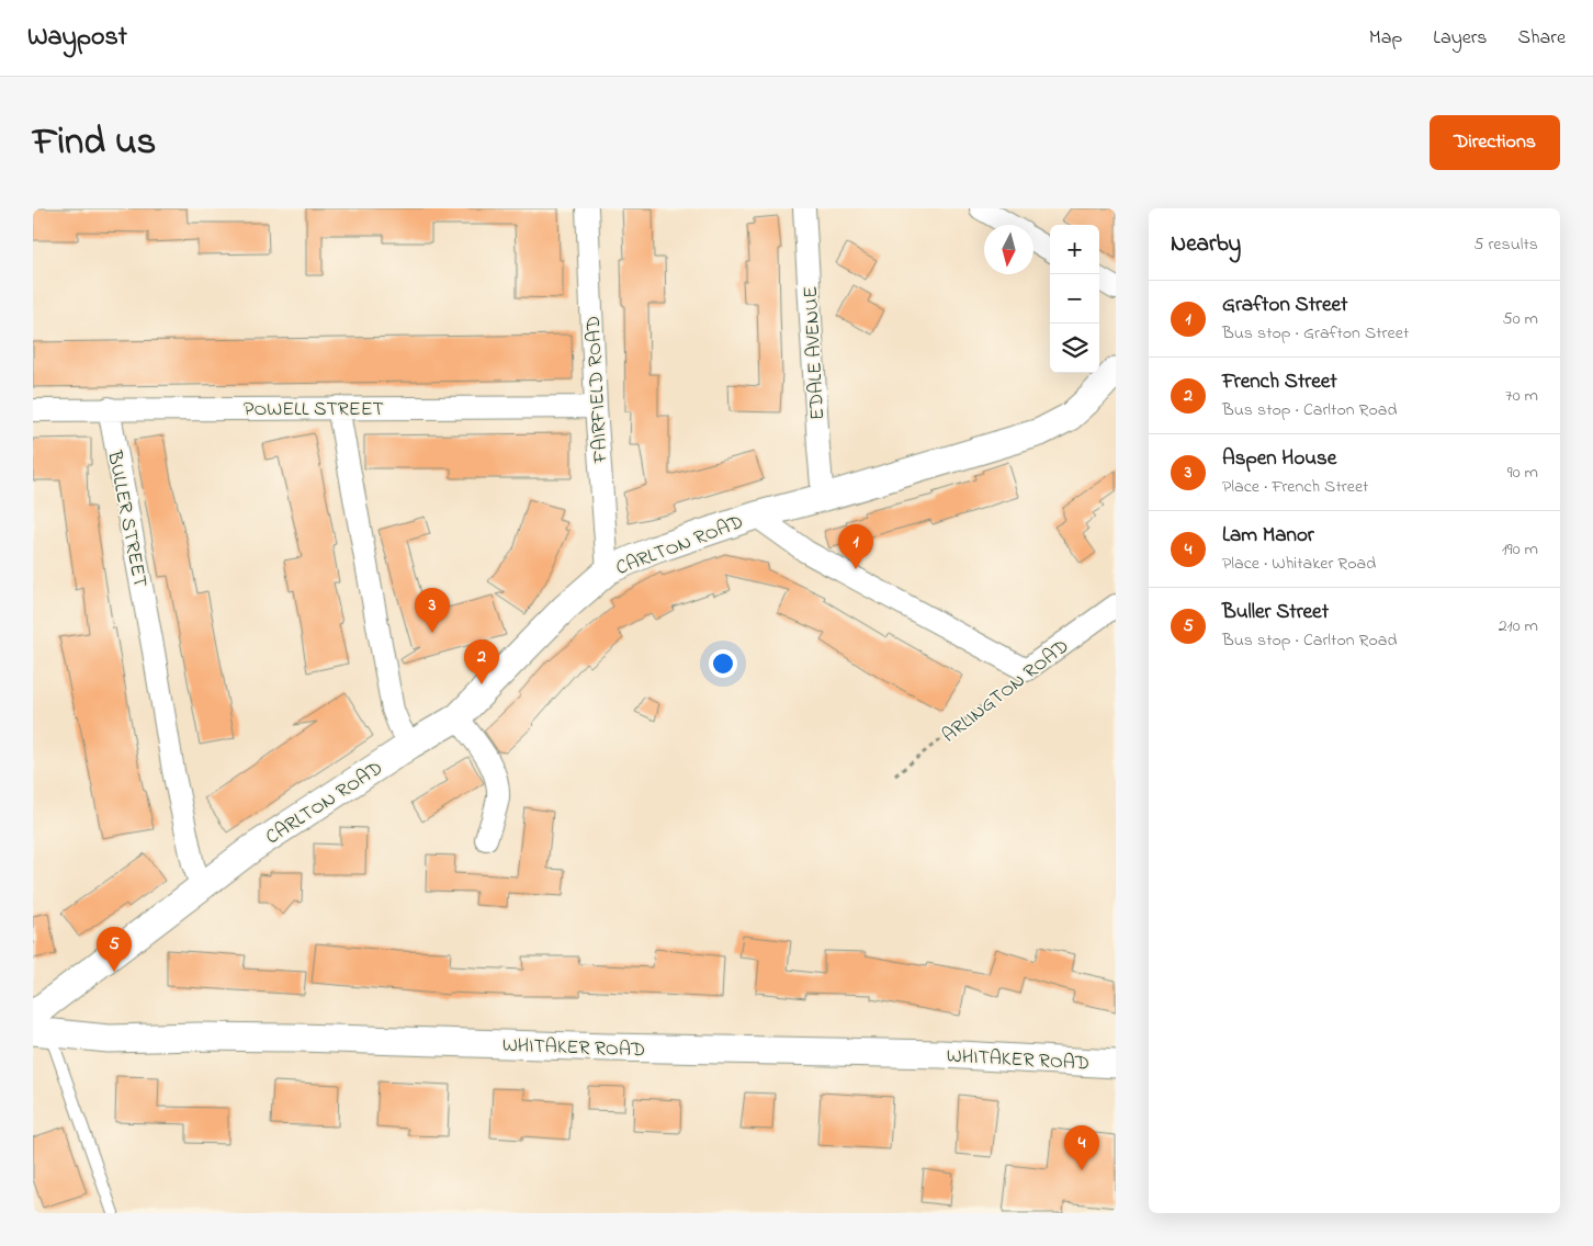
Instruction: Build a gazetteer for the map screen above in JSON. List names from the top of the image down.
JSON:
{
  "streets": {
    "street": [
      "EDALE AVENUE",
      "FAIRFIELD ROAD",
      "POWELL STREET",
      "BULLER STREET",
      "CARLTON ROAD",
      "ARLINGTON ROAD",
      "WHITAKER ROAD"
    ]
  },
  "crossings": [
    ["EDALE AVENUE", "CARLTON ROAD"],
    ["FAIRFIELD ROAD", "POWELL STREET"],
    ["FAIRFIELD ROAD", "CARLTON ROAD"],
    ["POWELL STREET", "BULLER STREET"],
    ["BULLER STREET", "CARLTON ROAD"],
    ["CARLTON ROAD", "WHITAKER ROAD"]
  ],
  "north": "bottom",
  "page": {
    "header": "Waypost",
    "nav": ["Map", "Layers", "Share"],
    "title": "Find us",
    "buttons": "Directions",
    "heading": ["Nearby", "5 results"],
    "map_buttons": ["+", "−"],
    "list": [
      {
        "mark": "1",
        "name": "Grafton Street",
        "note": "Bus stop · Grafton Street",
        "value": "50 m"
      },
      {
        "mark": "2",
        "name": "French Street",
        "note": "Bus stop · Carlton Road",
        "value": "70 m"
      },
      {
        "mark": "3",
        "name": "Aspen House",
        "note": "Place · French Street",
        "value": "90 m"
      },
      {
        "mark": "4",
        "name": "Lam Manor",
        "note": "Place · Whitaker Road",
        "value": "190 m"
      },
      {
        "mark": "5",
        "name": "Buller Street",
        "note": "Bus stop · Carlton Road",
        "value": "210 m"
      }
    ],
    "pins": [
      "1",
      "3",
      "2",
      "5",
      "4"
    ]
  }
}
